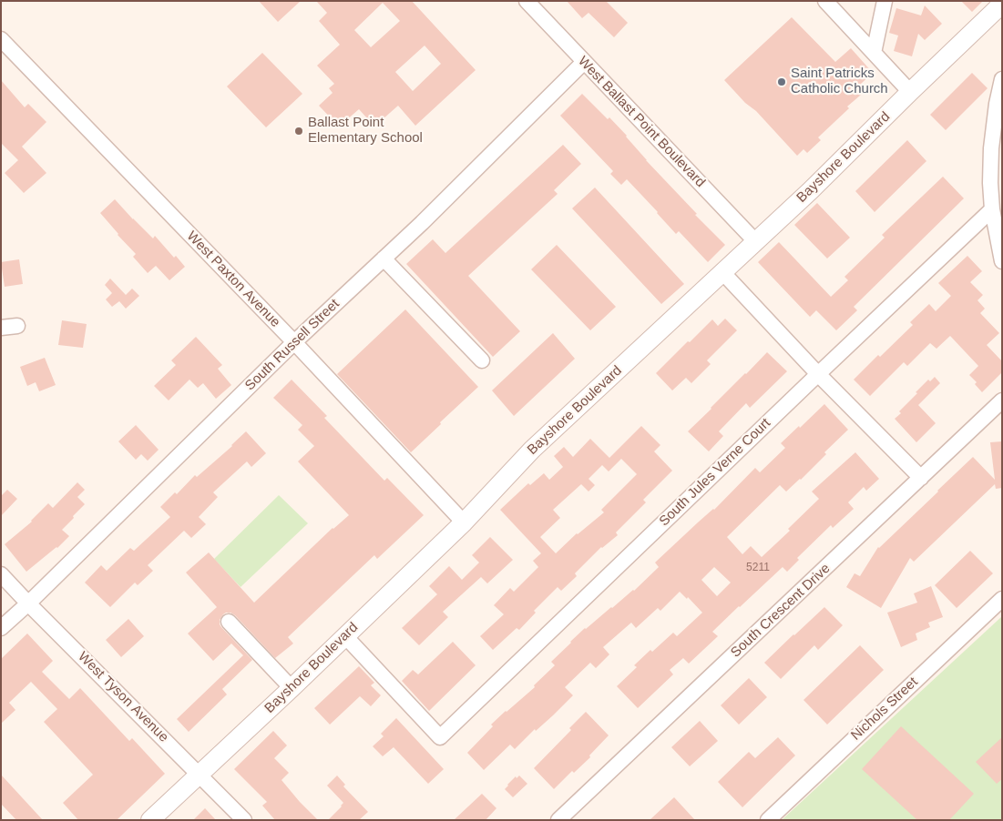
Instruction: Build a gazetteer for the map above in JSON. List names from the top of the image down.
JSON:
{
  "streets": {
    "street": [
      "West Ballast Point Boulevard",
      "Bayshore Boulevard",
      "West Paxton Avenue",
      "South Russell Street",
      "South Jules Verne Court",
      "South Crescent Drive",
      "West Tyson Avenue",
      "Nichols Street"
    ]
  },
  "crossings": [
    ["West Ballast Point Boulevard", "Bayshore Boulevard"],
    ["West Ballast Point Boulevard", "South Russell Street"],
    ["Bayshore Boulevard", "West Paxton Avenue"],
    ["Bayshore Boulevard", "South Jules Verne Court"],
    ["Bayshore Boulevard", "West Tyson Avenue"],
    ["West Paxton Avenue", "South Russell Street"],
    ["South Russell Street", "West Tyson Avenue"]
  ],
  "places": ["Saint Patricks Catholic Church", "Ballast Point Elementary School"],
  "house_numbers": ["5211"]
}
